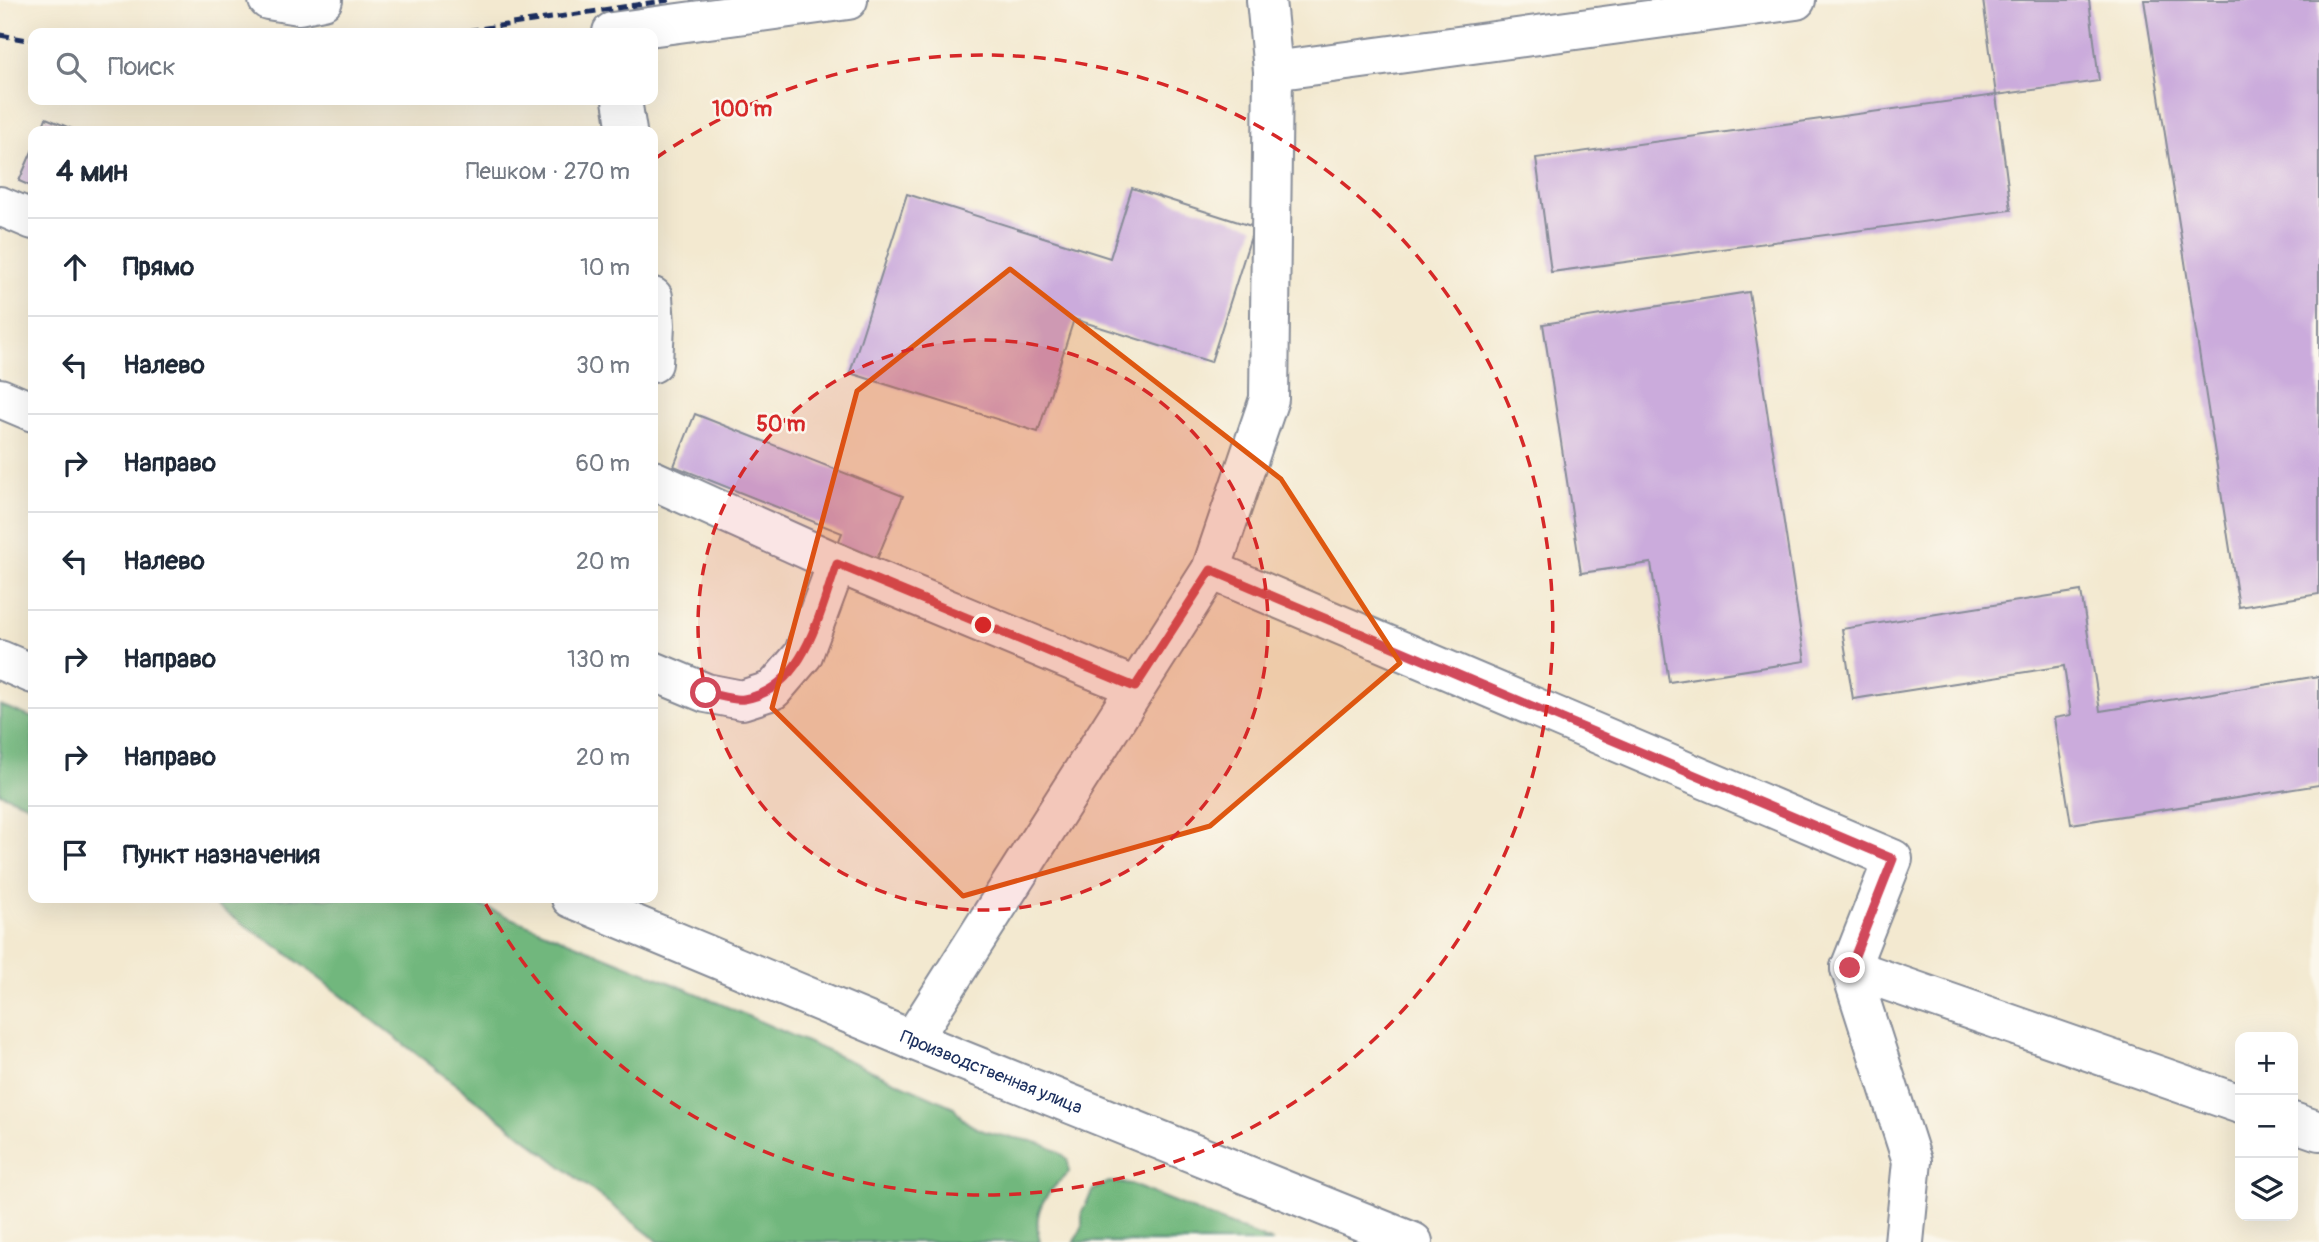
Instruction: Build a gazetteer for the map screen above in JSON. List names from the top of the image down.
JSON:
{
  "streets": {
    "street": ["Производственная улица"]
  },
  "page": {
    "search": "Поиск",
    "heading": ["4 мин", "Пешком · 270 m"],
    "list": [
      ["Прямо", "10 m"],
      ["Налево", "30 m"],
      ["Направо", "60 m"],
      ["Налево", "20 m"],
      ["Направо", "130 m"],
      ["Направо", "20 m"],
      "Пункт назначения"
    ],
    "map_buttons": ["+", "−"]
  },
  "rings": ["100 m", "50 m"]
}
